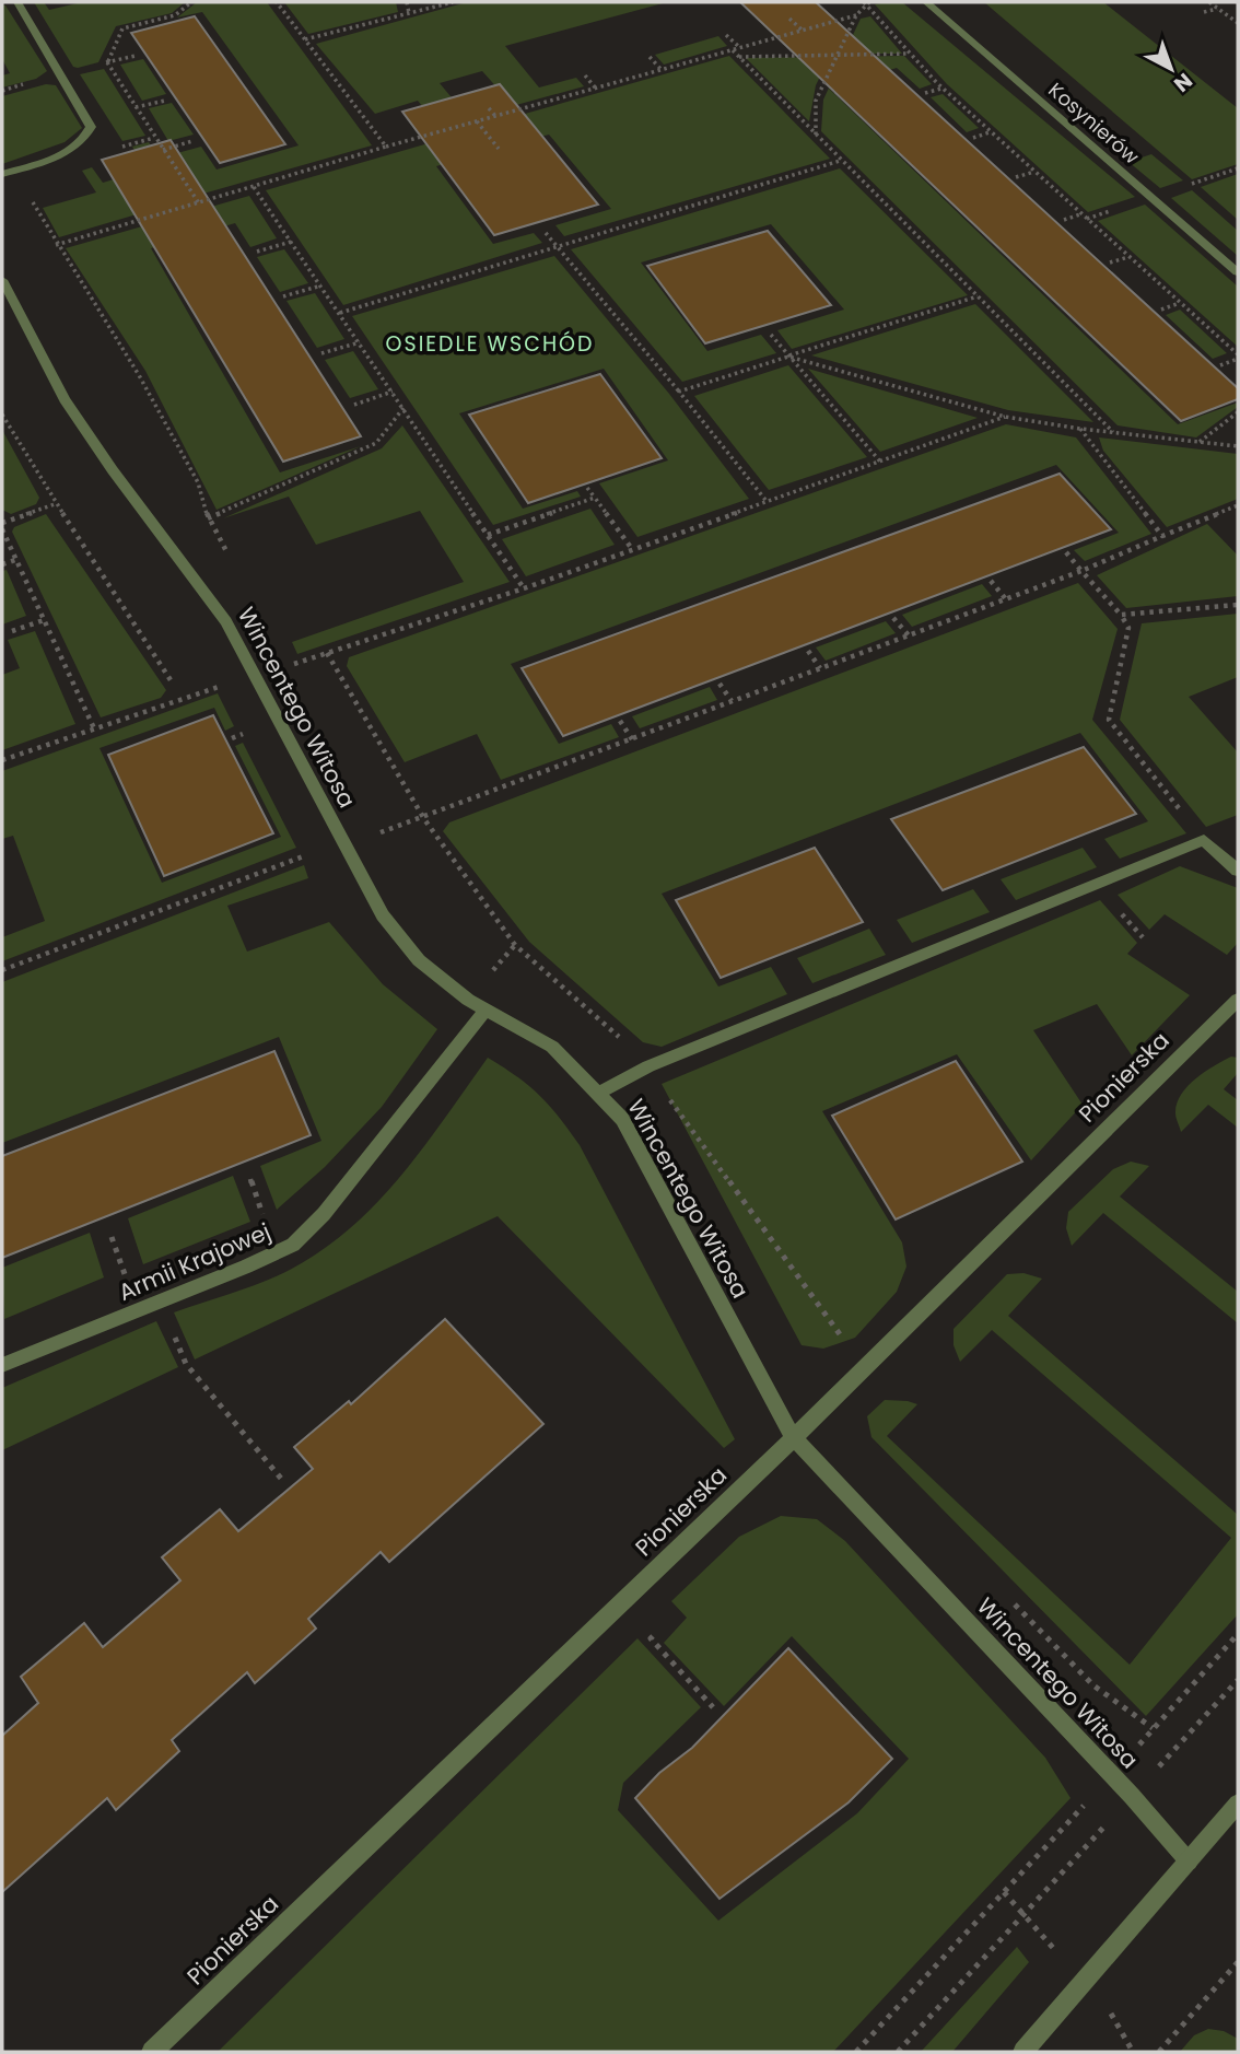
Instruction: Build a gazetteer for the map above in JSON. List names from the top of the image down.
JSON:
{
  "streets": {
    "street": [
      "Kosynierów",
      "Wincentego Witosa",
      "Pionierska",
      "Armii Krajowej"
    ]
  },
  "crossings": [
    ["Wincentego Witosa", "Pionierska"],
    ["Wincentego Witosa", "Armii Krajowej"]
  ],
  "districts": ["OSIEDLE WSCHÓD"],
  "north": "bottom right"
}
